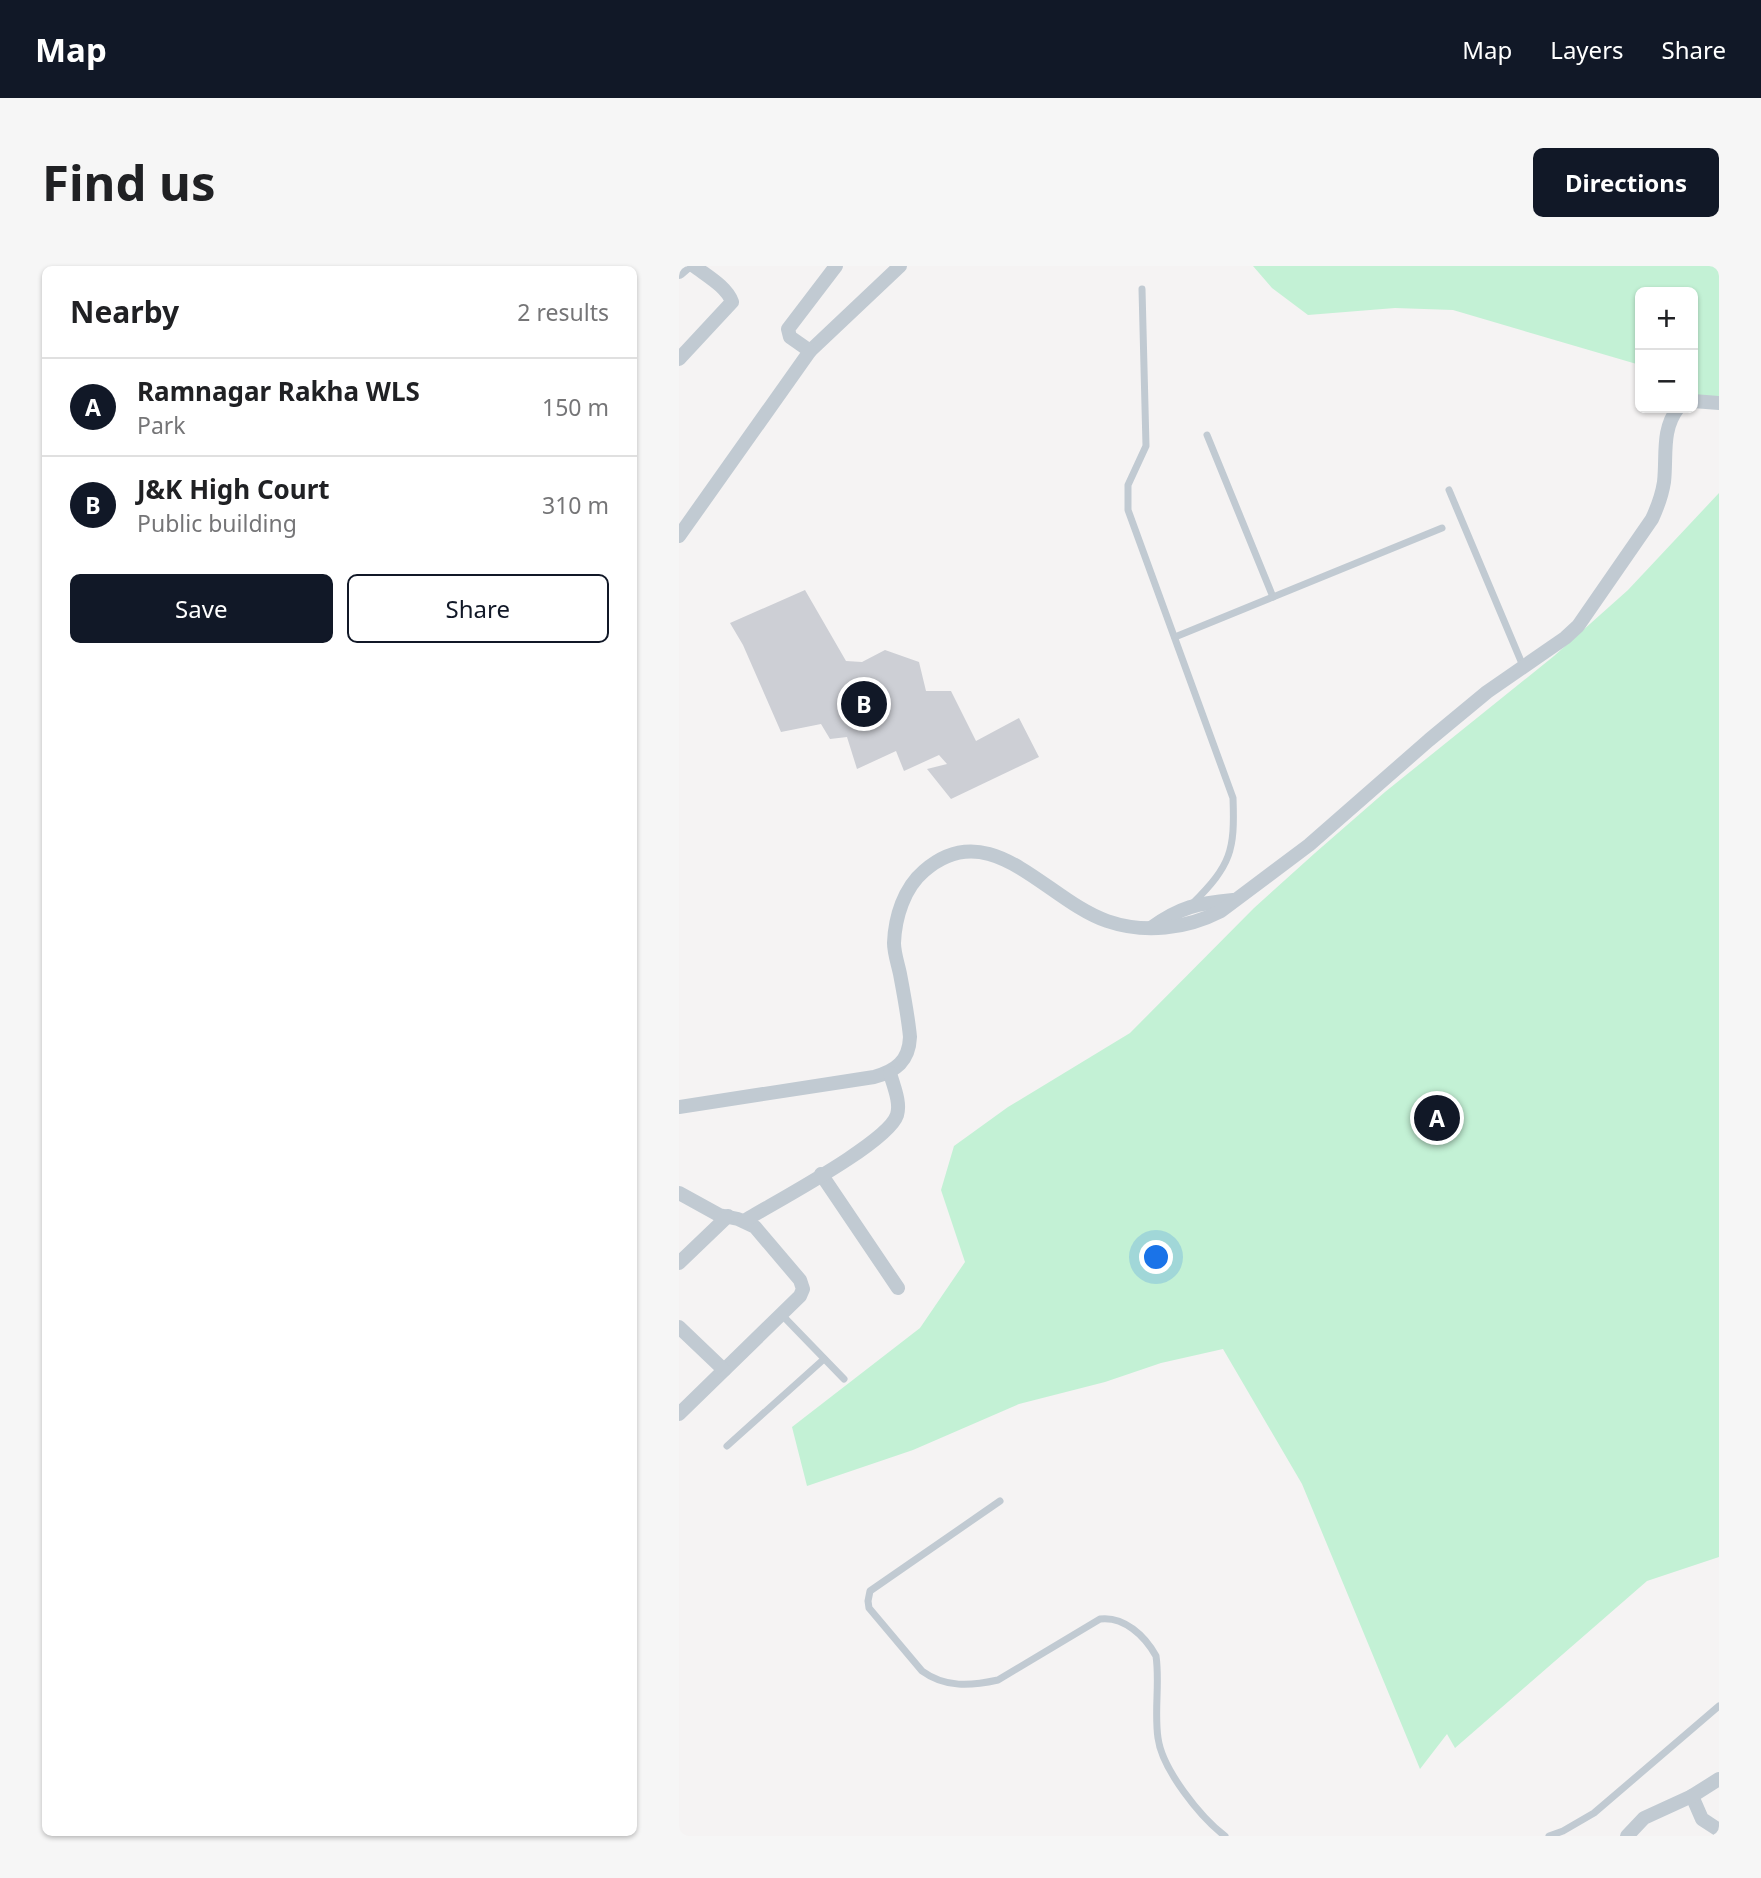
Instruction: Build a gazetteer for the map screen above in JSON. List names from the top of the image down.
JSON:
{
  "page": {
    "header": "Map",
    "nav": ["Map", "Layers", "Share"],
    "buttons": [
      "Directions",
      ["Save", "Share"]
    ],
    "title": "Find us",
    "heading": ["Nearby", "2 results"],
    "map_buttons": ["+", "−"],
    "list": [
      {
        "mark": "A",
        "name": "Ramnagar Rakha WLS",
        "note": "Park",
        "value": "150 m"
      },
      {
        "mark": "B",
        "name": "J&K High Court",
        "note": "Public building",
        "value": "310 m"
      }
    ],
    "pins": ["B", "A"]
  }
}
